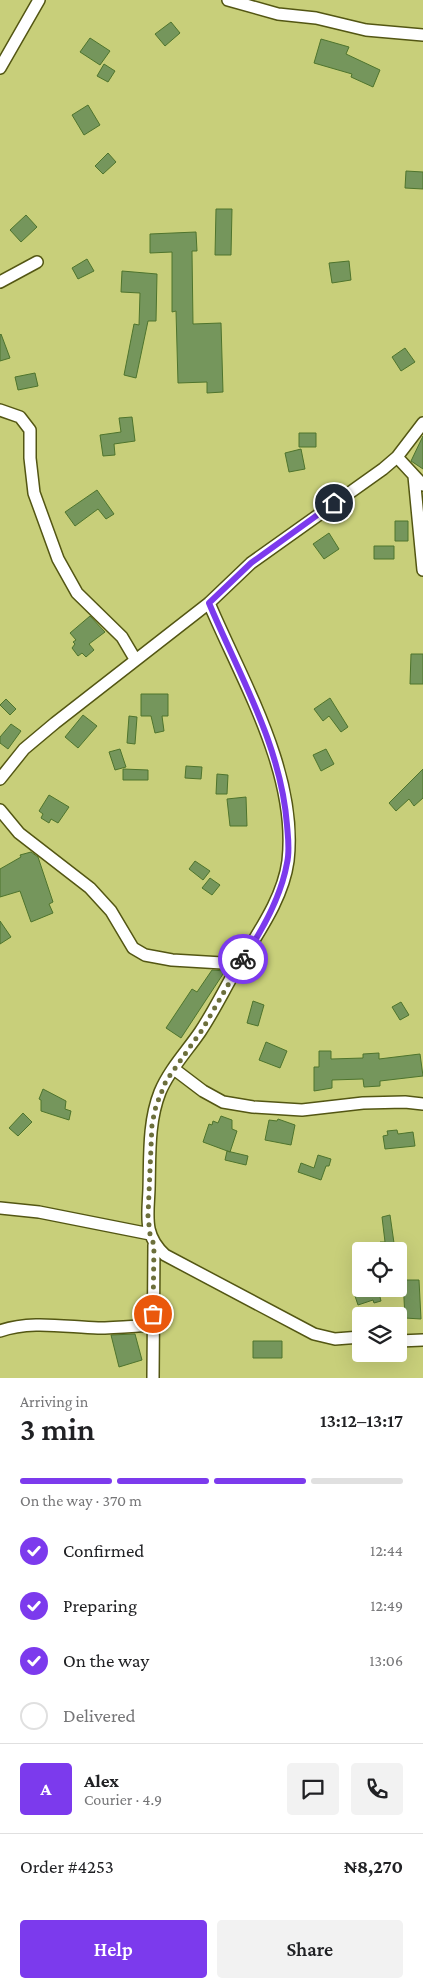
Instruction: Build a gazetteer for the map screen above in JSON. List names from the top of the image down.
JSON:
{
  "page": {
    "heading": ["3 min", "Arriving in", "13:12–13:17"],
    "panel": [
      "Alex",
      "Courier · 4.9",
      "Order #4253",
      "₦8,270"
    ],
    "bar": "On the way · 370 m",
    "list": [
      ["Confirmed", "12:44"],
      ["Preparing", "12:49"],
      ["On the way", "13:06"],
      "Delivered"
    ],
    "round": "A",
    "buttons": ["Help", "Share"]
  }
}
